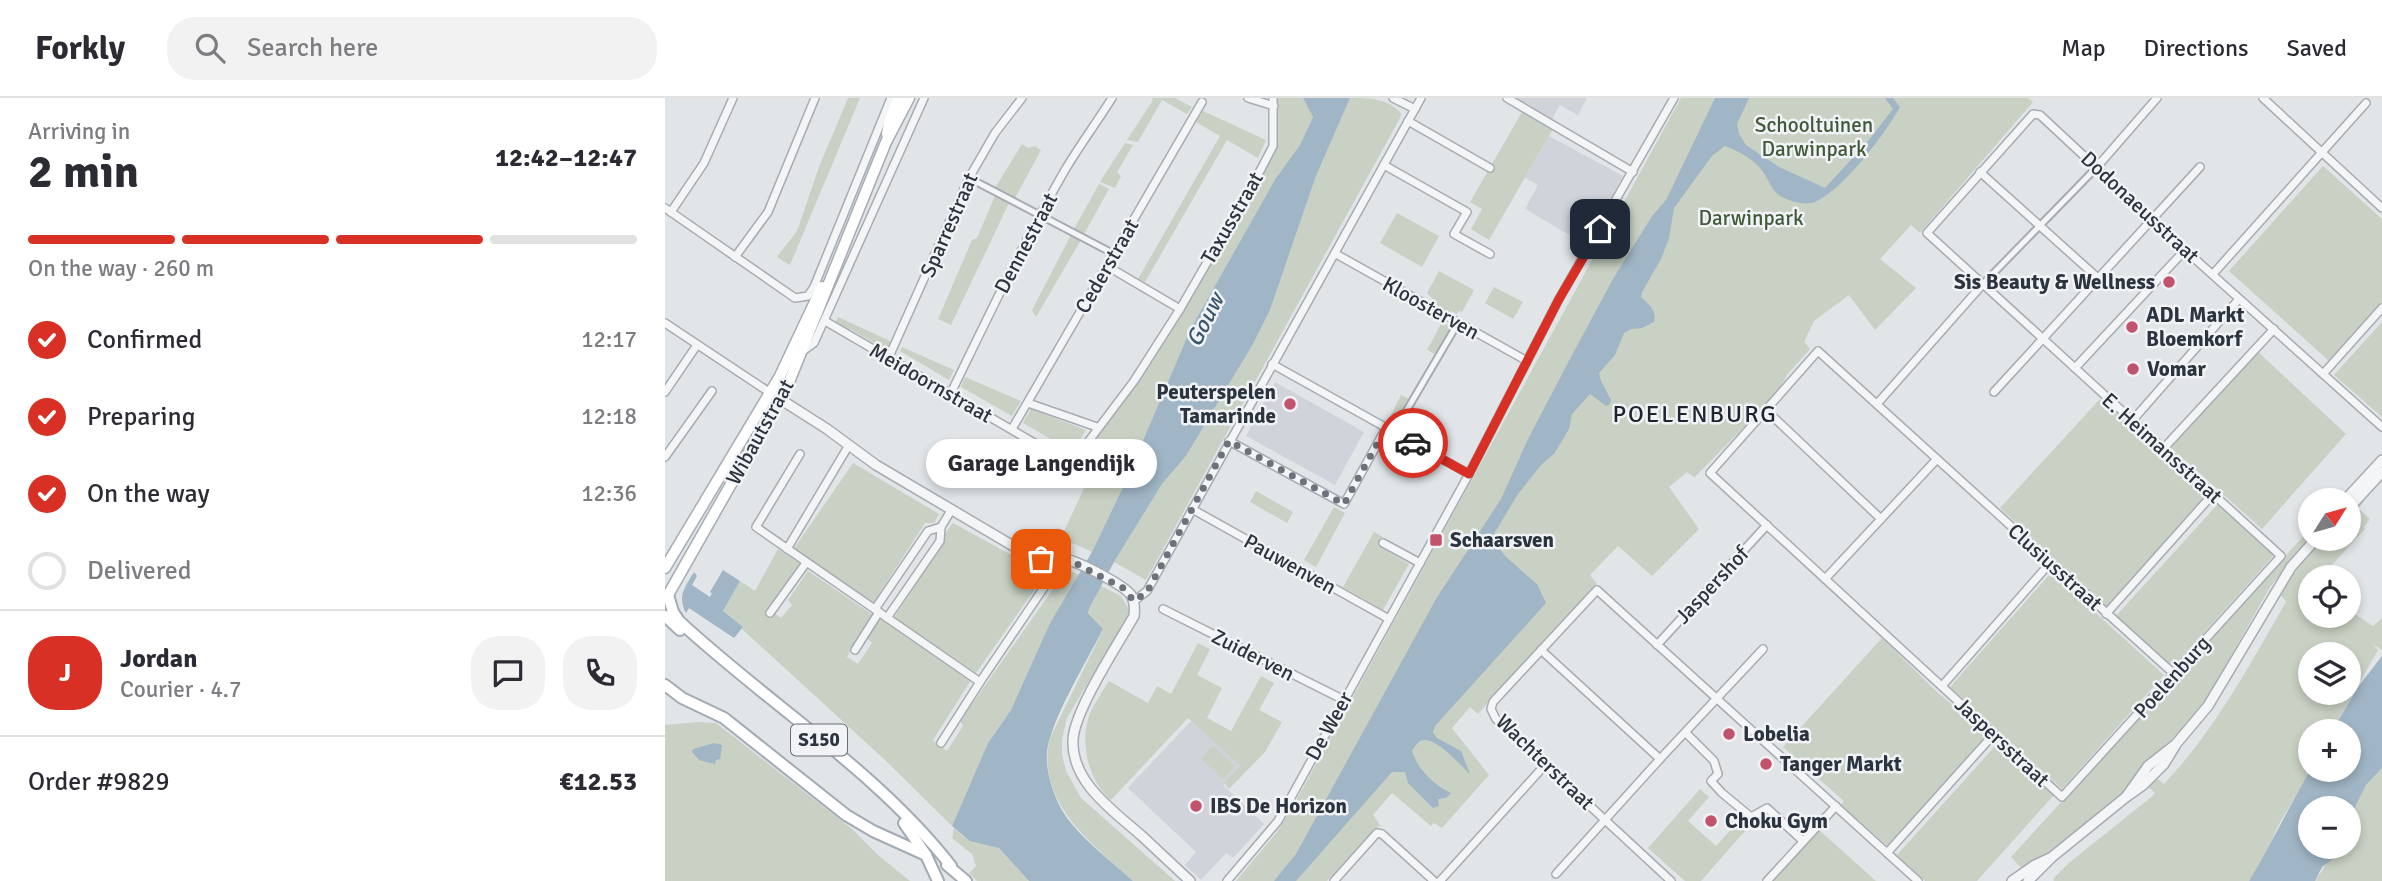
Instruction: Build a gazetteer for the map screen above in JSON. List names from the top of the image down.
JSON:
{
  "streets": {
    "main road": ["Wibautstraat", "S150"],
    "street": [
      "Dodonaeusstraat",
      "Taxusstraat",
      "Sparrestraat",
      "Dennestraat",
      "Cederstraat",
      "Kloosterven",
      "Meidoornstraat",
      "E. Heimansstraat",
      "Pauwenven",
      "Clusiusstraat",
      "Jaspershof",
      "Zuiderven",
      "Poelenburg",
      "De Weer",
      "Jaspersstraat",
      "Wachterstraat"
    ]
  },
  "crossings": [
    ["Dodonaeusstraat", "E. Heimansstraat"],
    ["Taxusstraat", "Meidoornstraat"],
    ["Sparrestraat", "Meidoornstraat"],
    ["Dennestraat", "Meidoornstraat"],
    ["Cederstraat", "Meidoornstraat"],
    ["Kloosterven", "De Weer"],
    ["Wibautstraat", "S150"],
    ["E. Heimansstraat", "Poelenburg"],
    ["Pauwenven", "De Weer"],
    ["Clusiusstraat", "Poelenburg"],
    ["Clusiusstraat", "Jaspersstraat"],
    ["Jaspershof", "Jaspersstraat"],
    ["Zuiderven", "De Weer"],
    ["Poelenburg", "Jaspersstraat"]
  ],
  "districts": ["POELENBURG"],
  "water": ["Gouw"],
  "parks": ["Schooltuinen Darwinpark", "Darwinpark"],
  "places": {
    "other": [
      "Sis Beauty & Wellness",
      "ADL Markt Bloemkorf",
      "Vomar",
      "Peuterspelen Tamarinde",
      "Garage Langendijk",
      "Lobelia",
      "Tanger Markt",
      "IBS De Horizon",
      "Choku Gym"
    ],
    "transit": ["Schaarsven"]
  },
  "north": "top right",
  "page": {
    "header": "Forkly",
    "search": "Search here",
    "nav": ["Map", "Directions", "Saved"],
    "heading": ["2 min", "Arriving in", "12:42–12:47"],
    "panel": [
      "Jordan",
      "Courier · 4.7",
      "Order #9829",
      "€12.53"
    ],
    "bar": "On the way · 260 m",
    "list": [
      ["Confirmed", "12:17"],
      ["Preparing", "12:18"],
      ["On the way", "12:36"],
      "Delivered"
    ],
    "bubble": "Garage Langendijk",
    "map_buttons": ["+", "−"],
    "round": "J"
  }
}
